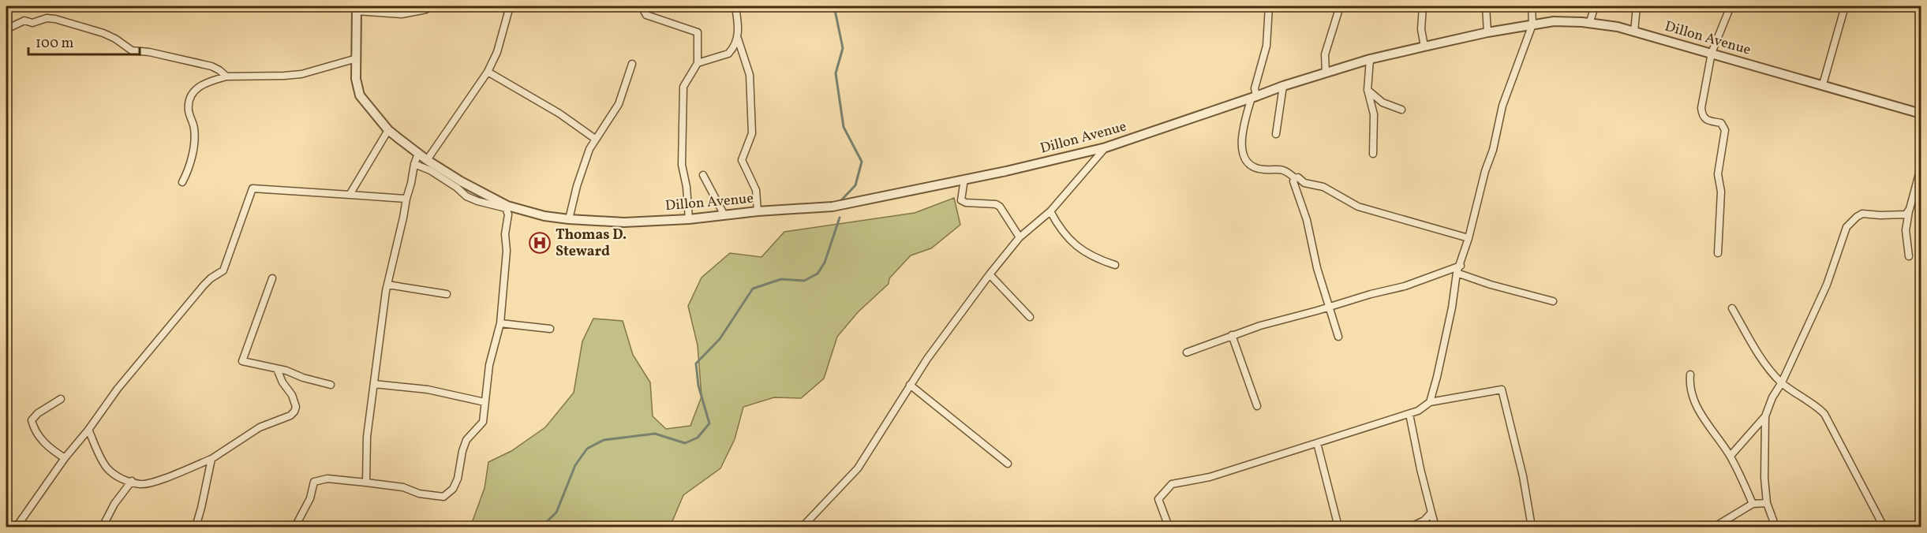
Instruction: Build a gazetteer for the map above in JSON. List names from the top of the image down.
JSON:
{
  "streets": {
    "street": ["Dillon Avenue"]
  },
  "places": {
    "hospital": ["Thomas D. Steward"]
  },
  "scale_bar": "100 m"
}
